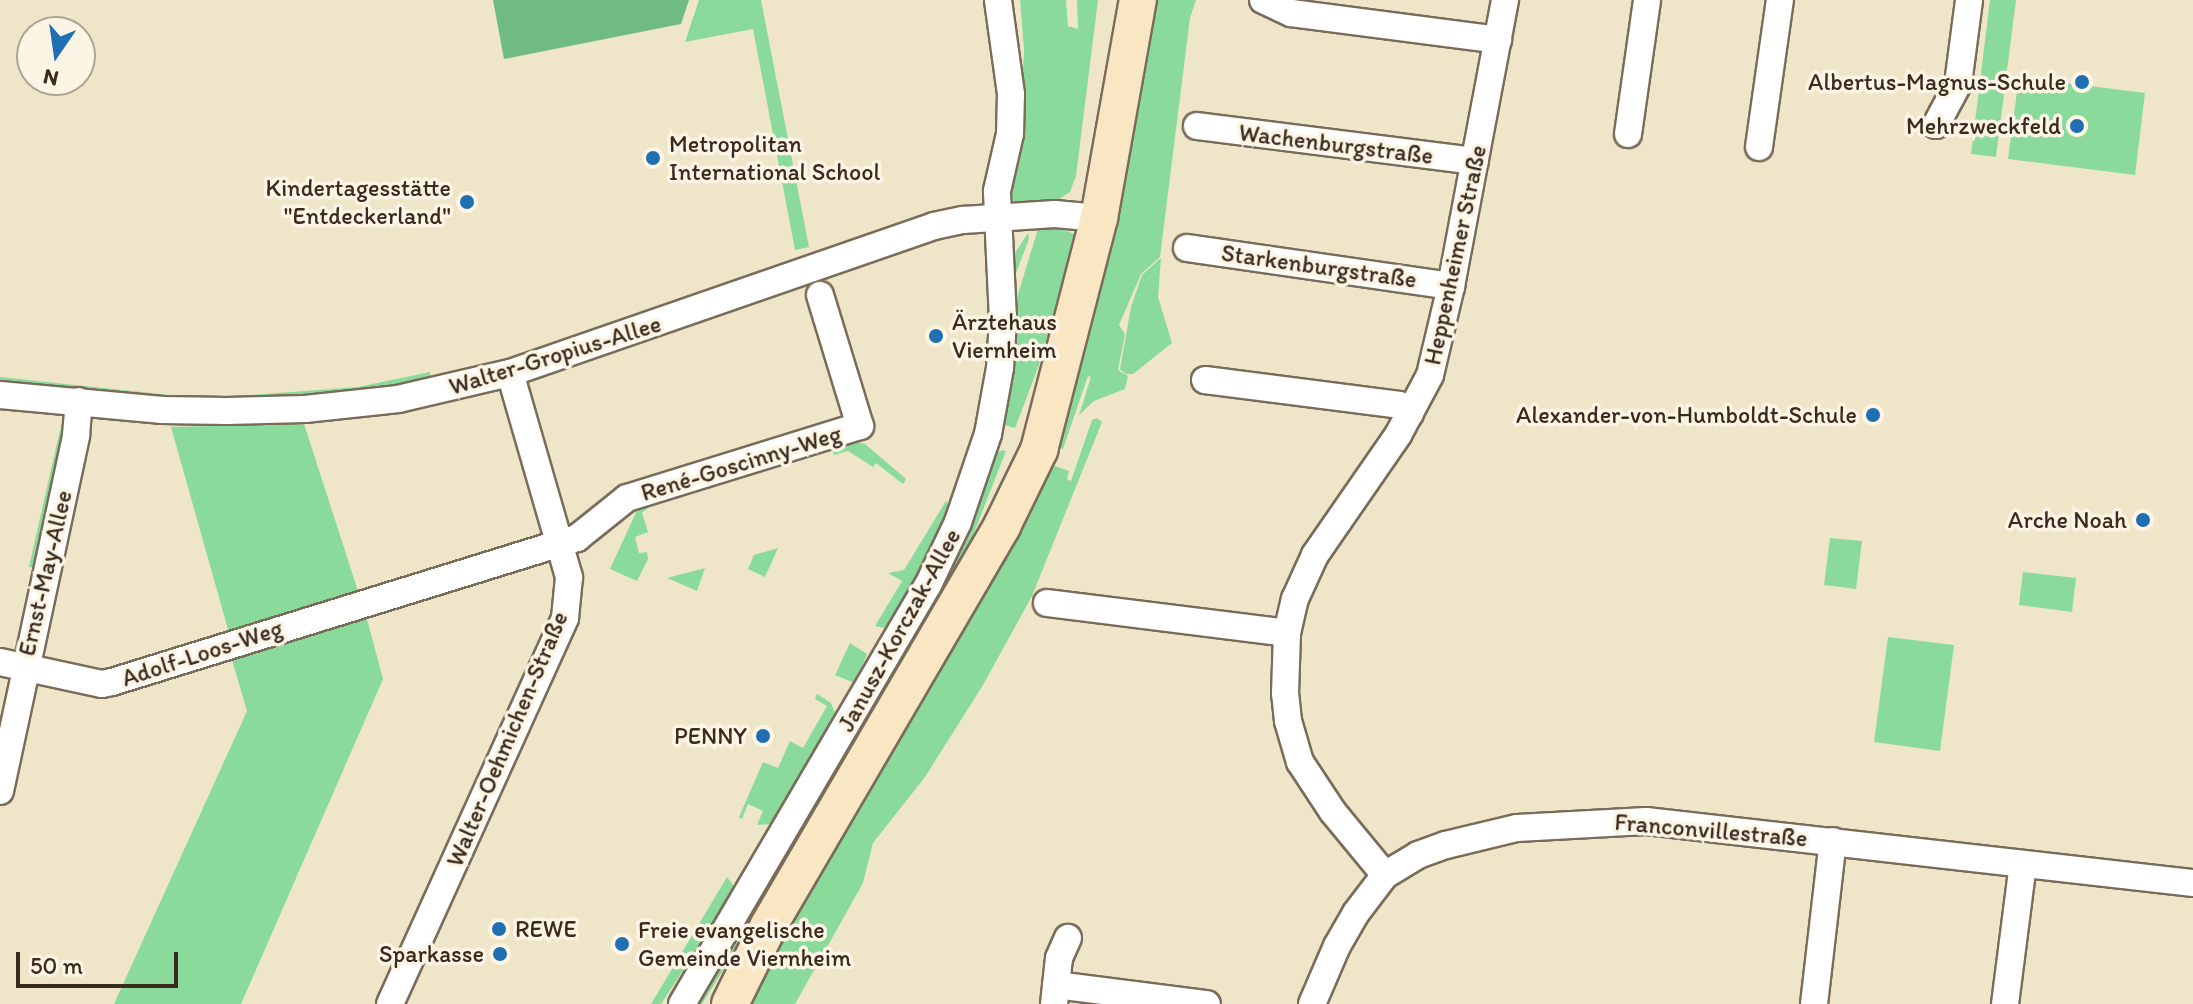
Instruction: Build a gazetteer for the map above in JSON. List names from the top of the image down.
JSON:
{
  "streets": {
    "street": [
      "Wachenburgstraße",
      "Heppenheimer Straße",
      "Starkenburgstraße",
      "Walter-Gropius-Allee",
      "René-Goscinny-Weg",
      "Ernst-May-Allee",
      "Janusz-Korczak-Allee",
      "Adolf-Loos-Weg",
      "Walter-Oehmichen-Straße",
      "Franconvillestraße"
    ]
  },
  "crossings": [
    ["Wachenburgstraße", "Heppenheimer Straße"],
    ["Heppenheimer Straße", "Starkenburgstraße"],
    ["Heppenheimer Straße", "Franconvillestraße"],
    ["Walter-Gropius-Allee", "Ernst-May-Allee"],
    ["Walter-Gropius-Allee", "Janusz-Korczak-Allee"],
    ["Walter-Gropius-Allee", "Walter-Oehmichen-Straße"],
    ["René-Goscinny-Weg", "Adolf-Loos-Weg"],
    ["René-Goscinny-Weg", "Walter-Oehmichen-Straße"],
    ["Ernst-May-Allee", "Adolf-Loos-Weg"]
  ],
  "places": [
    "Albertus-Magnus-Schule",
    "Mehrzweckfeld",
    "Metropolitan International School",
    "Kindertagesstätte \"Entdeckerland\"",
    "Ärztehaus Viernheim",
    "Alexander-von-Humboldt-Schule",
    "Arche Noah",
    "PENNY",
    "REWE",
    "Freie evangelische Gemeinde Viernheim",
    "Sparkasse"
  ],
  "scale_bar": "50 m",
  "north": "bottom"
}
